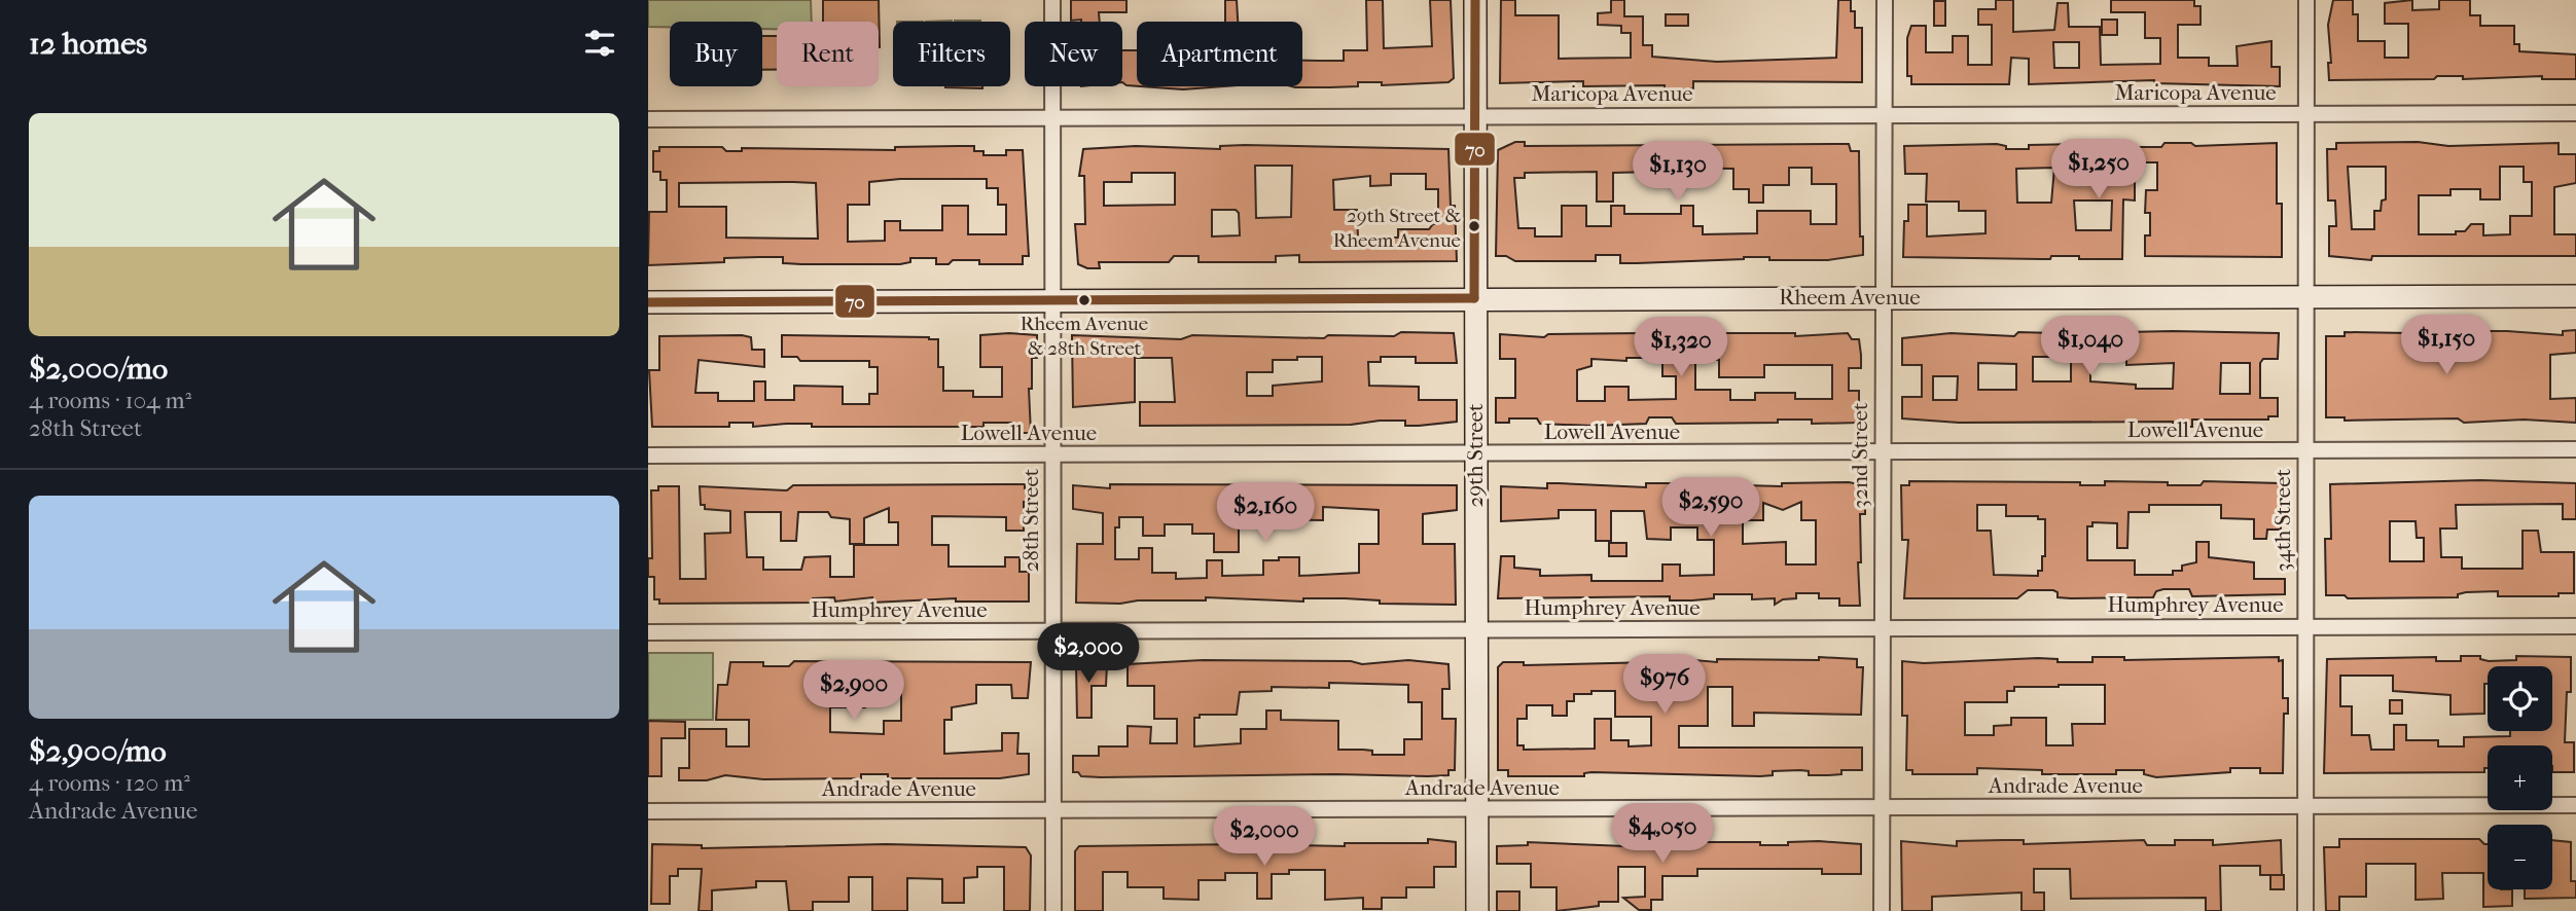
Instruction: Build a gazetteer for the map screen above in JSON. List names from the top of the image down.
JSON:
{
  "streets": {
    "street": [
      "Maricopa Avenue",
      "Rheem Avenue",
      "Lowell Avenue",
      "29th Street",
      "32nd Street",
      "28th Street",
      "34th Street",
      "Humphrey Avenue",
      "Andrade Avenue"
    ]
  },
  "crossings": [
    ["Maricopa Avenue", "29th Street"],
    ["Maricopa Avenue", "32nd Street"],
    ["Maricopa Avenue", "28th Street"],
    ["Maricopa Avenue", "34th Street"],
    ["Rheem Avenue", "29th Street"],
    ["Rheem Avenue", "32nd Street"],
    ["Rheem Avenue", "28th Street"],
    ["Rheem Avenue", "34th Street"],
    ["Lowell Avenue", "29th Street"],
    ["Lowell Avenue", "32nd Street"],
    ["Lowell Avenue", "28th Street"],
    ["Lowell Avenue", "34th Street"],
    ["29th Street", "Humphrey Avenue"],
    ["29th Street", "Andrade Avenue"],
    ["32nd Street", "Humphrey Avenue"],
    ["32nd Street", "Andrade Avenue"],
    ["28th Street", "Humphrey Avenue"],
    ["28th Street", "Andrade Avenue"],
    ["34th Street", "Humphrey Avenue"],
    ["34th Street", "Andrade Avenue"]
  ],
  "places": ["29th Street & Rheem Avenue", "Rheem Avenue & 28th Street"],
  "lines": ["transit line 70"],
  "page": {
    "heading": "12 homes",
    "chip": [
      "Buy",
      "Rent",
      "Filters",
      "New",
      "Apartment"
    ],
    "list": [
      {
        "name": "$2,000/mo",
        "note": "4 rooms · 104 m² · 28th Street"
      },
      {
        "name": "$2,900/mo",
        "note": "4 rooms · 120 m² · Andrade Avenue"
      }
    ],
    "price": [
      "$1,250",
      "$1,130",
      "$1,150",
      "$1,040",
      "$1,320",
      "$2,590",
      "$2,160",
      "$2,000",
      "$976",
      "$2,900",
      "$4,050",
      "$2,000"
    ],
    "map_buttons": ["+", "−"]
  }
}
